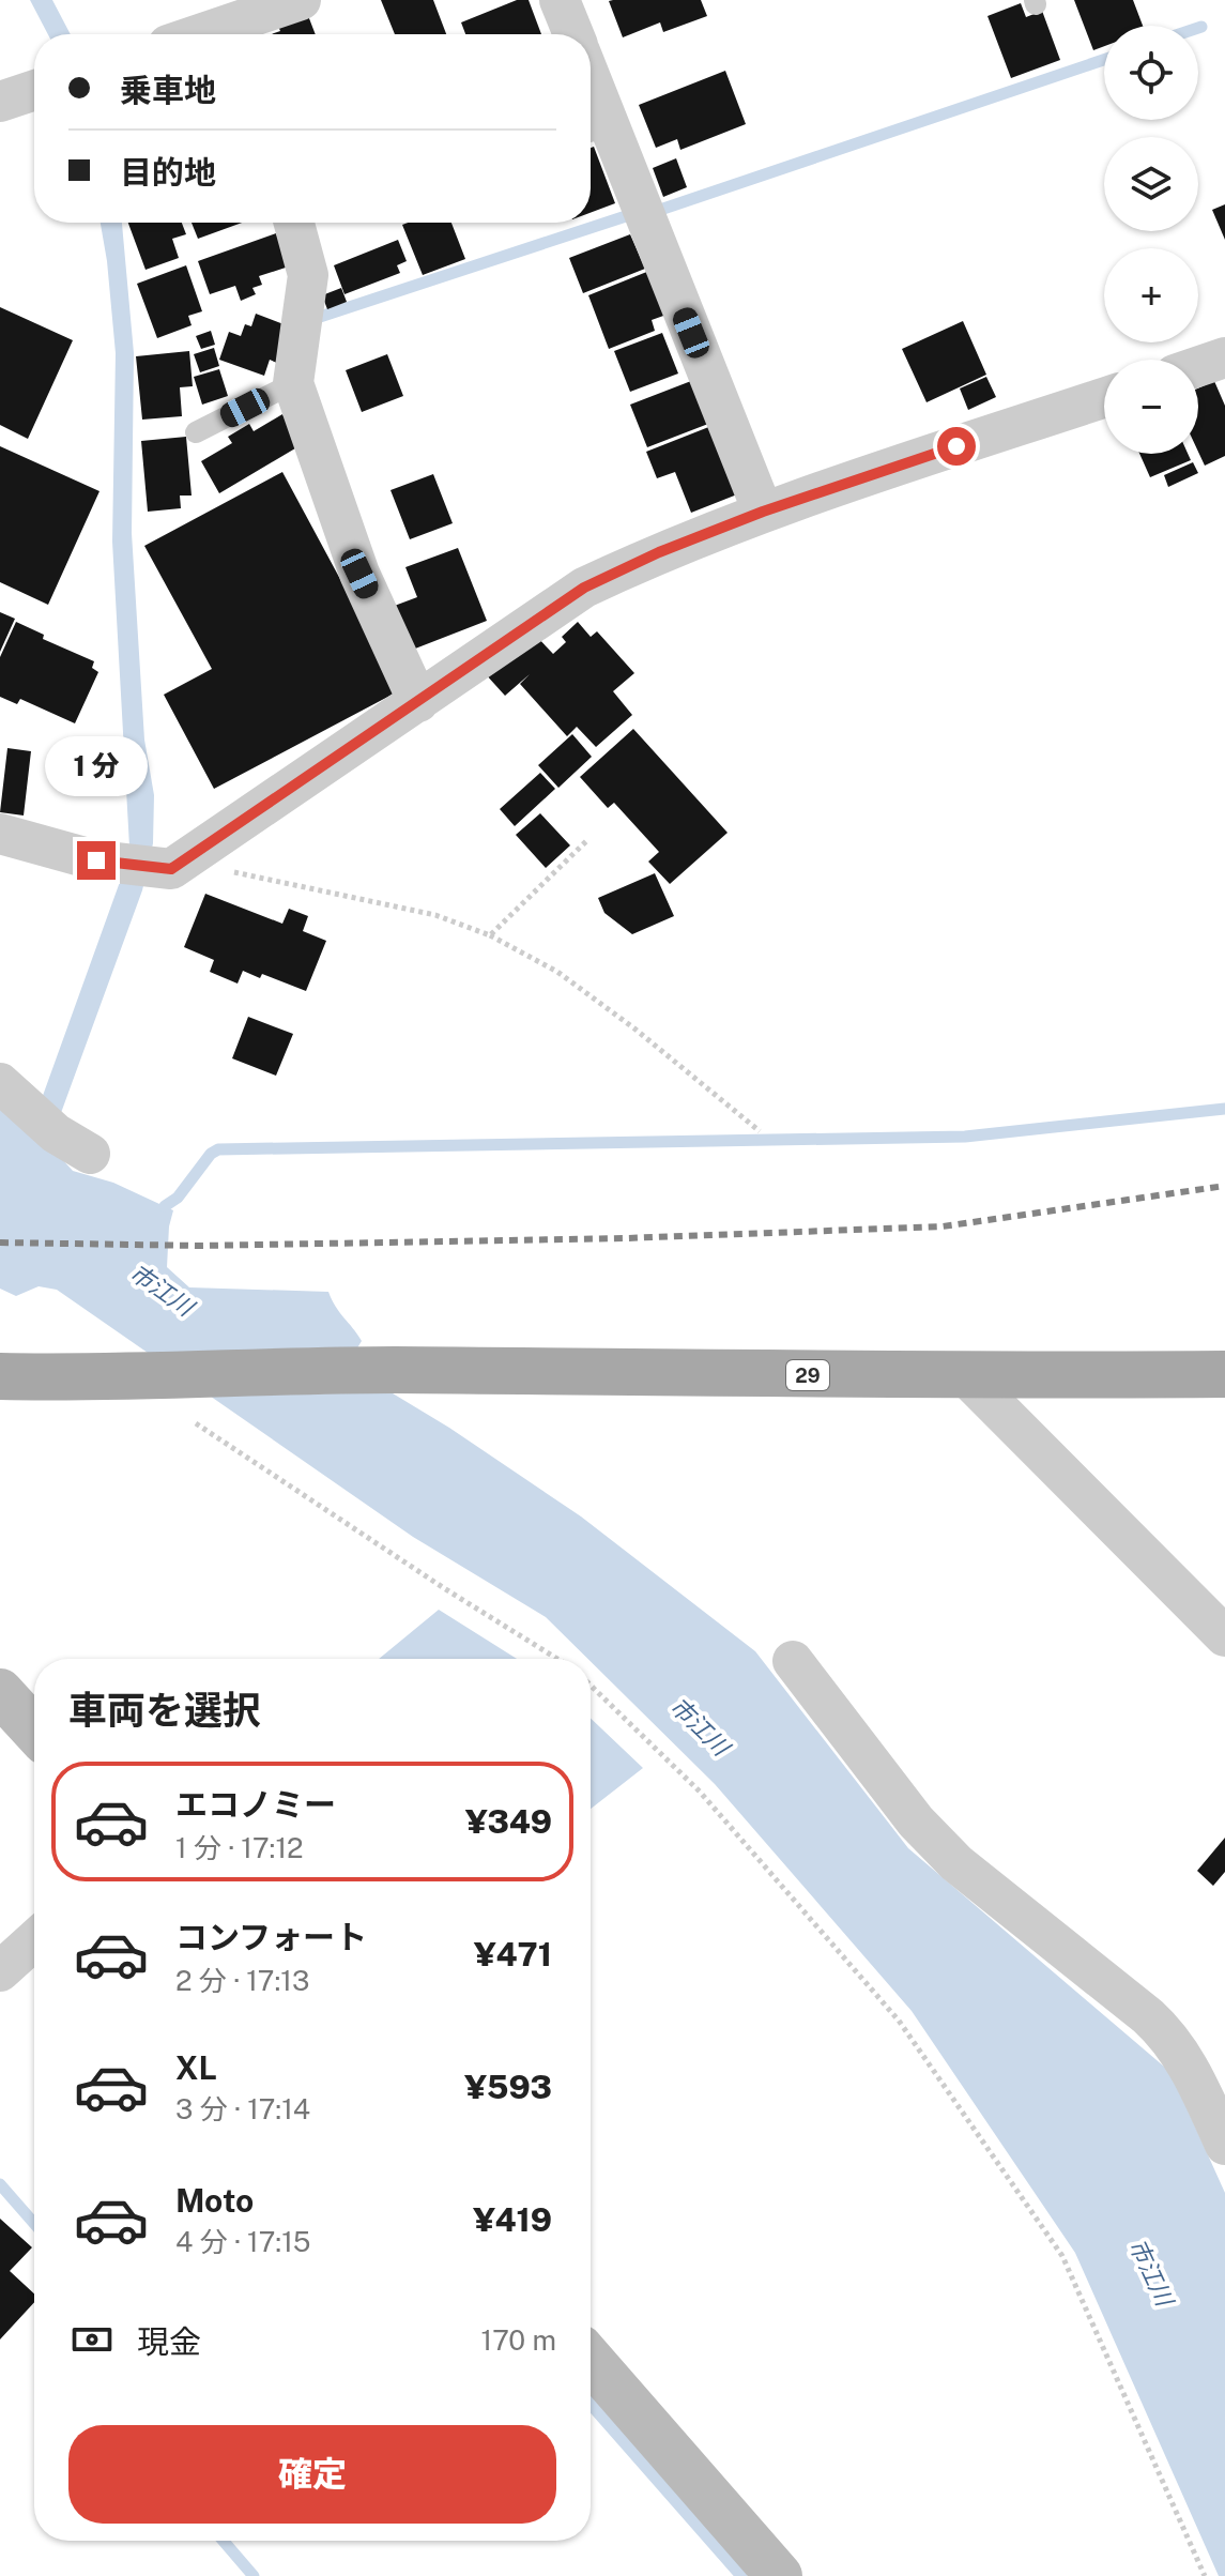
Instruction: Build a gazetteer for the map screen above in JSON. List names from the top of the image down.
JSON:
{
  "streets": {
    "main road": ["29"]
  },
  "water": ["市江川"],
  "page": {
    "map_buttons": ["+", "−"],
    "banner": ["乗車地", "目的地"],
    "bubble": "1 分",
    "heading": "車両を選択",
    "list": [
      {
        "name": "エコノミー",
        "note": "1 分 · 17:12",
        "value": "¥349"
      },
      {
        "name": "コンフォート",
        "note": "2 分 · 17:13",
        "value": "¥471"
      },
      {
        "name": "XL",
        "note": "3 分 · 17:14",
        "value": "¥593"
      },
      {
        "name": "Moto",
        "note": "4 分 · 17:15",
        "value": "¥419"
      }
    ],
    "pay": ["現金", "170 m"],
    "buttons": "確定"
  }
}
